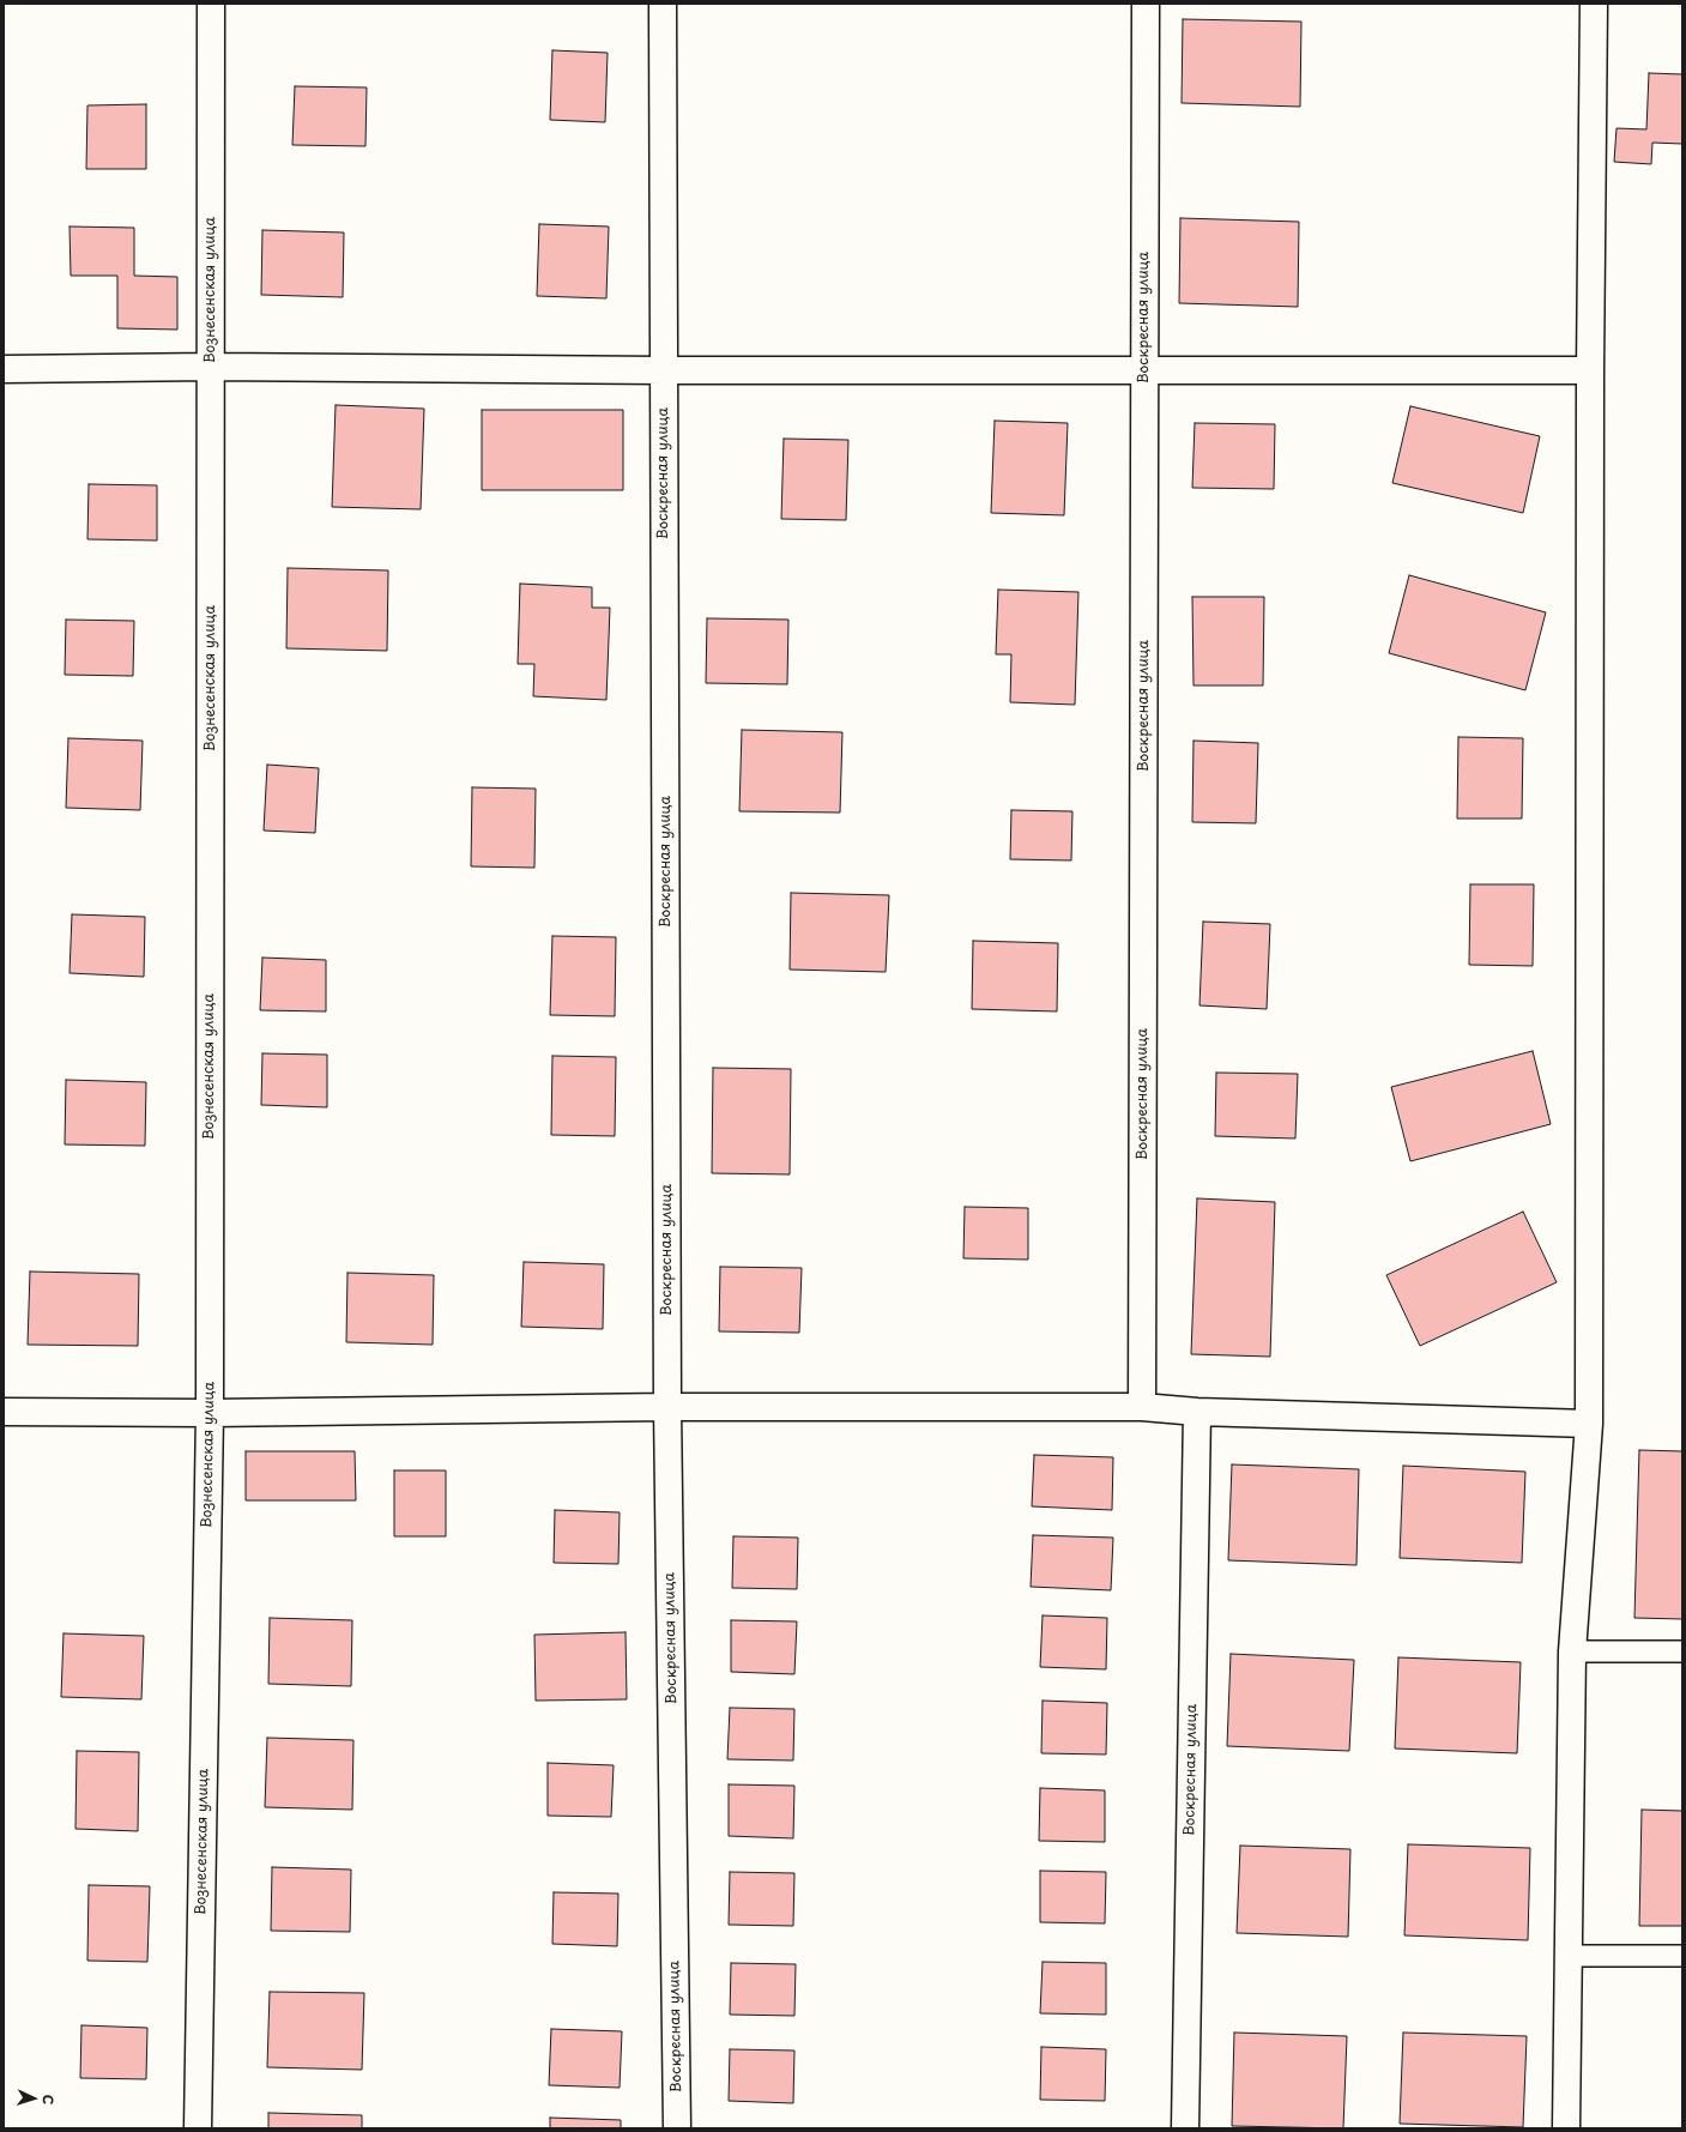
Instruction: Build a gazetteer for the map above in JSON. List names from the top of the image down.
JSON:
{
  "streets": {
    "street": ["Вознесенская улица", "Воскресная улица"]
  },
  "north": "right"
}
